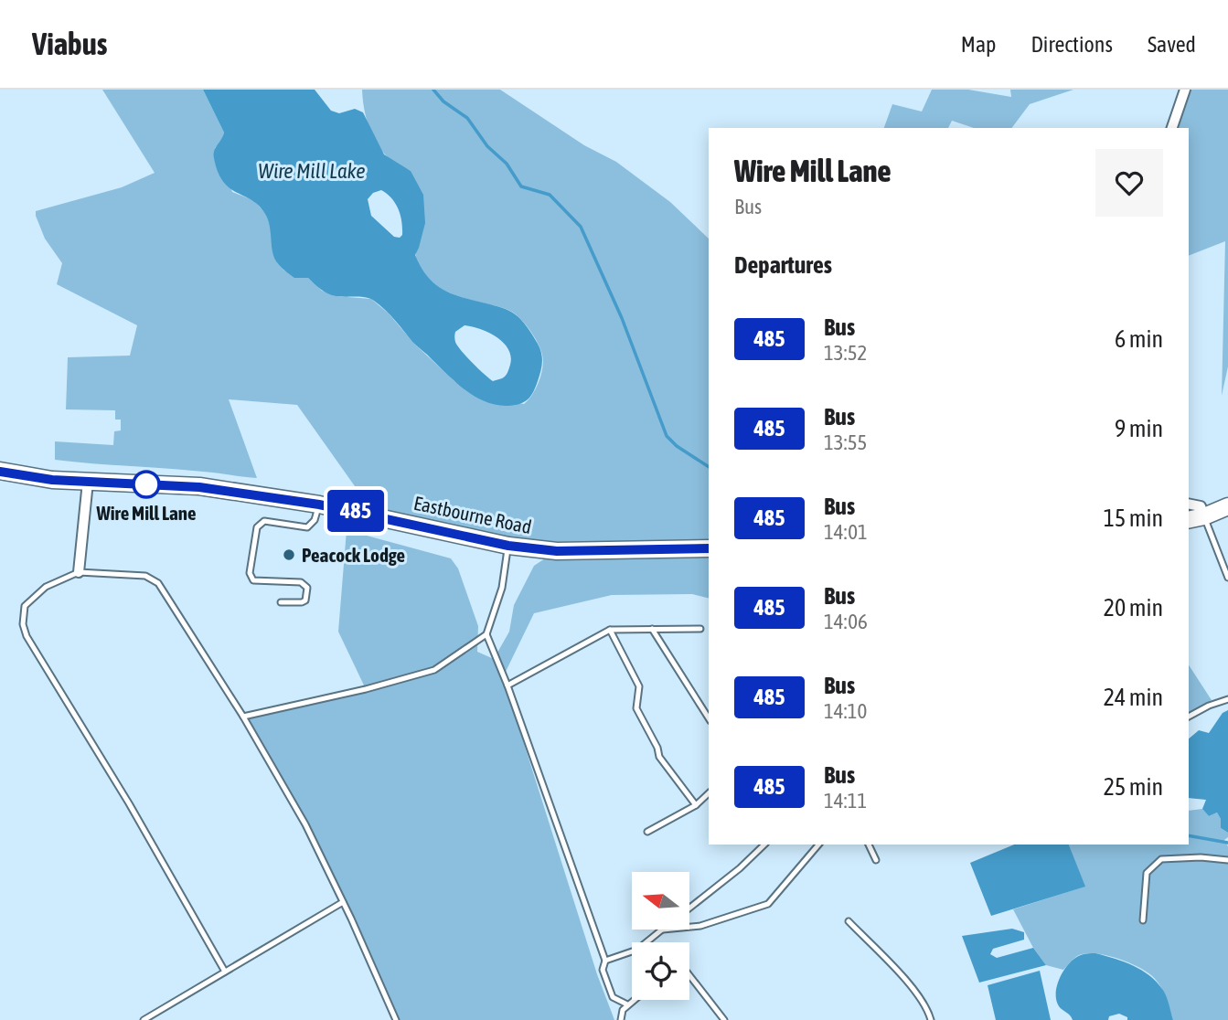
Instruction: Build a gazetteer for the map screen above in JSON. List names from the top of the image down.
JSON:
{
  "streets": {
    "highway": ["Eastbourne Road"]
  },
  "water": ["Wire Mill Lake"],
  "places": ["Wire Mill Lane", "Peacock Lodge"],
  "lines": ["bus line 485"],
  "north": "left",
  "page": {
    "header": "Viabus",
    "nav": ["Map", "Directions", "Saved"],
    "on_map": "485",
    "heading": [
      ["Wire Mill Lane", "Bus"],
      "Departures"
    ],
    "list": [
      {
        "mark": "485",
        "name": "Bus",
        "note": "13:52",
        "value": "6 min"
      },
      {
        "mark": "485",
        "name": "Bus",
        "note": "13:55",
        "value": "9 min"
      },
      {
        "mark": "485",
        "name": "Bus",
        "note": "14:01",
        "value": "15 min"
      },
      {
        "mark": "485",
        "name": "Bus",
        "note": "14:06",
        "value": "20 min"
      },
      {
        "mark": "485",
        "name": "Bus",
        "note": "14:10",
        "value": "24 min"
      },
      {
        "mark": "485",
        "name": "Bus",
        "note": "14:11",
        "value": "25 min"
      }
    ]
  }
}
